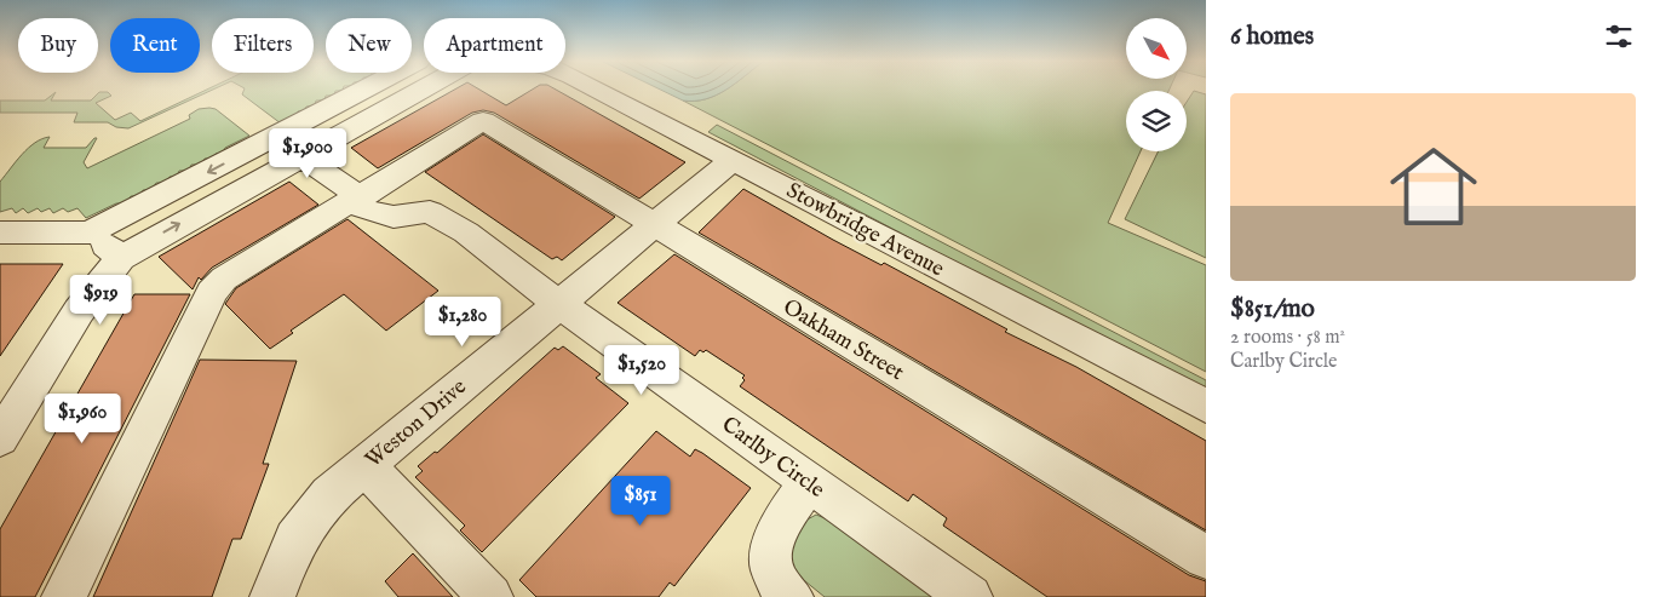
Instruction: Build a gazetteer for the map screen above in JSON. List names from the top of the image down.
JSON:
{
  "streets": {
    "street": [
      "Stowbridge Avenue",
      "Oakham Street",
      "Weston Drive",
      "Carlby Circle"
    ]
  },
  "crossings": [
    ["Stowbridge Avenue", "Weston Drive"],
    ["Oakham Street", "Weston Drive"],
    ["Oakham Street", "Carlby Circle"],
    ["Weston Drive", "Carlby Circle"]
  ],
  "north": "bottom right",
  "page": {
    "heading": "6 homes",
    "chip": [
      "Buy",
      "Rent",
      "Filters",
      "New",
      "Apartment"
    ],
    "list": [
      {
        "name": "$851/mo",
        "note": "2 rooms · 58 m² · Carlby Circle"
      }
    ],
    "price": [
      "$1,900",
      "$919",
      "$1,280",
      "$1,520",
      "$1,960",
      "$851"
    ]
  }
}
